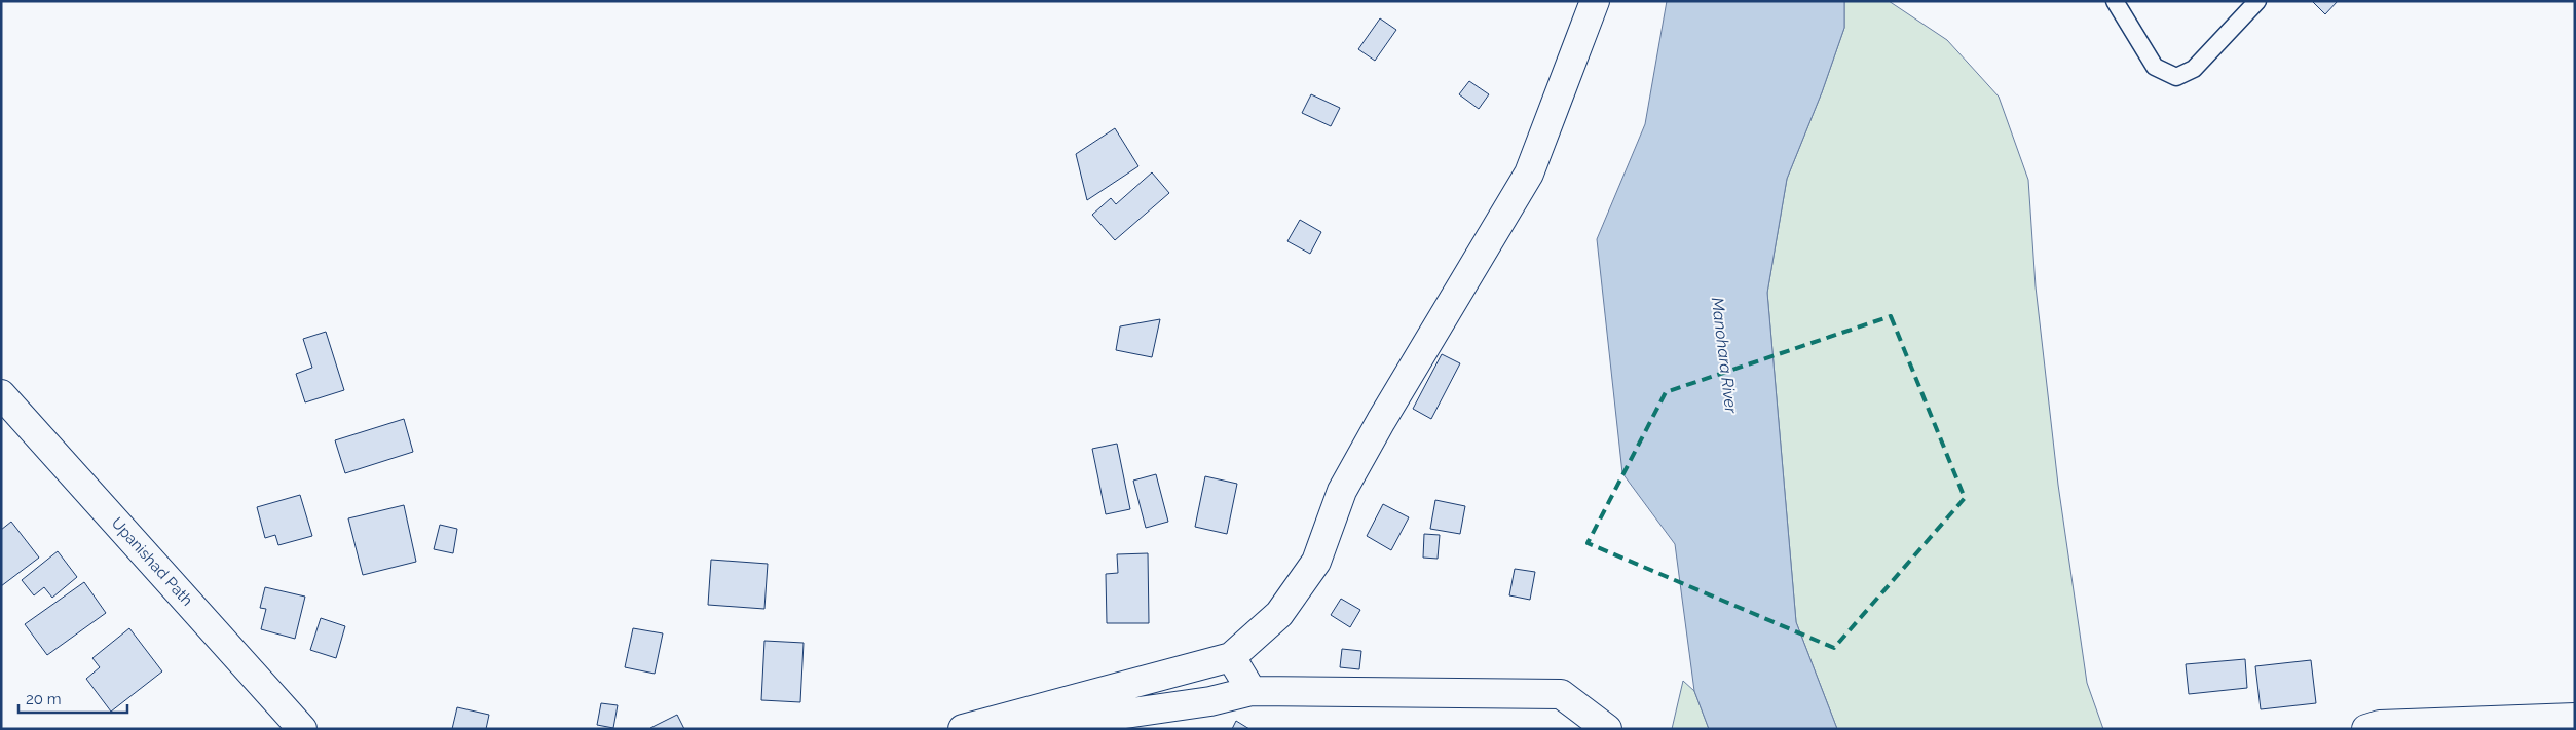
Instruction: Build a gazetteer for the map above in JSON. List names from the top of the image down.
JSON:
{
  "streets": {
    "street": ["Upanishad Path"]
  },
  "water": ["Manohara River"],
  "scale_bar": "20 m"
}
